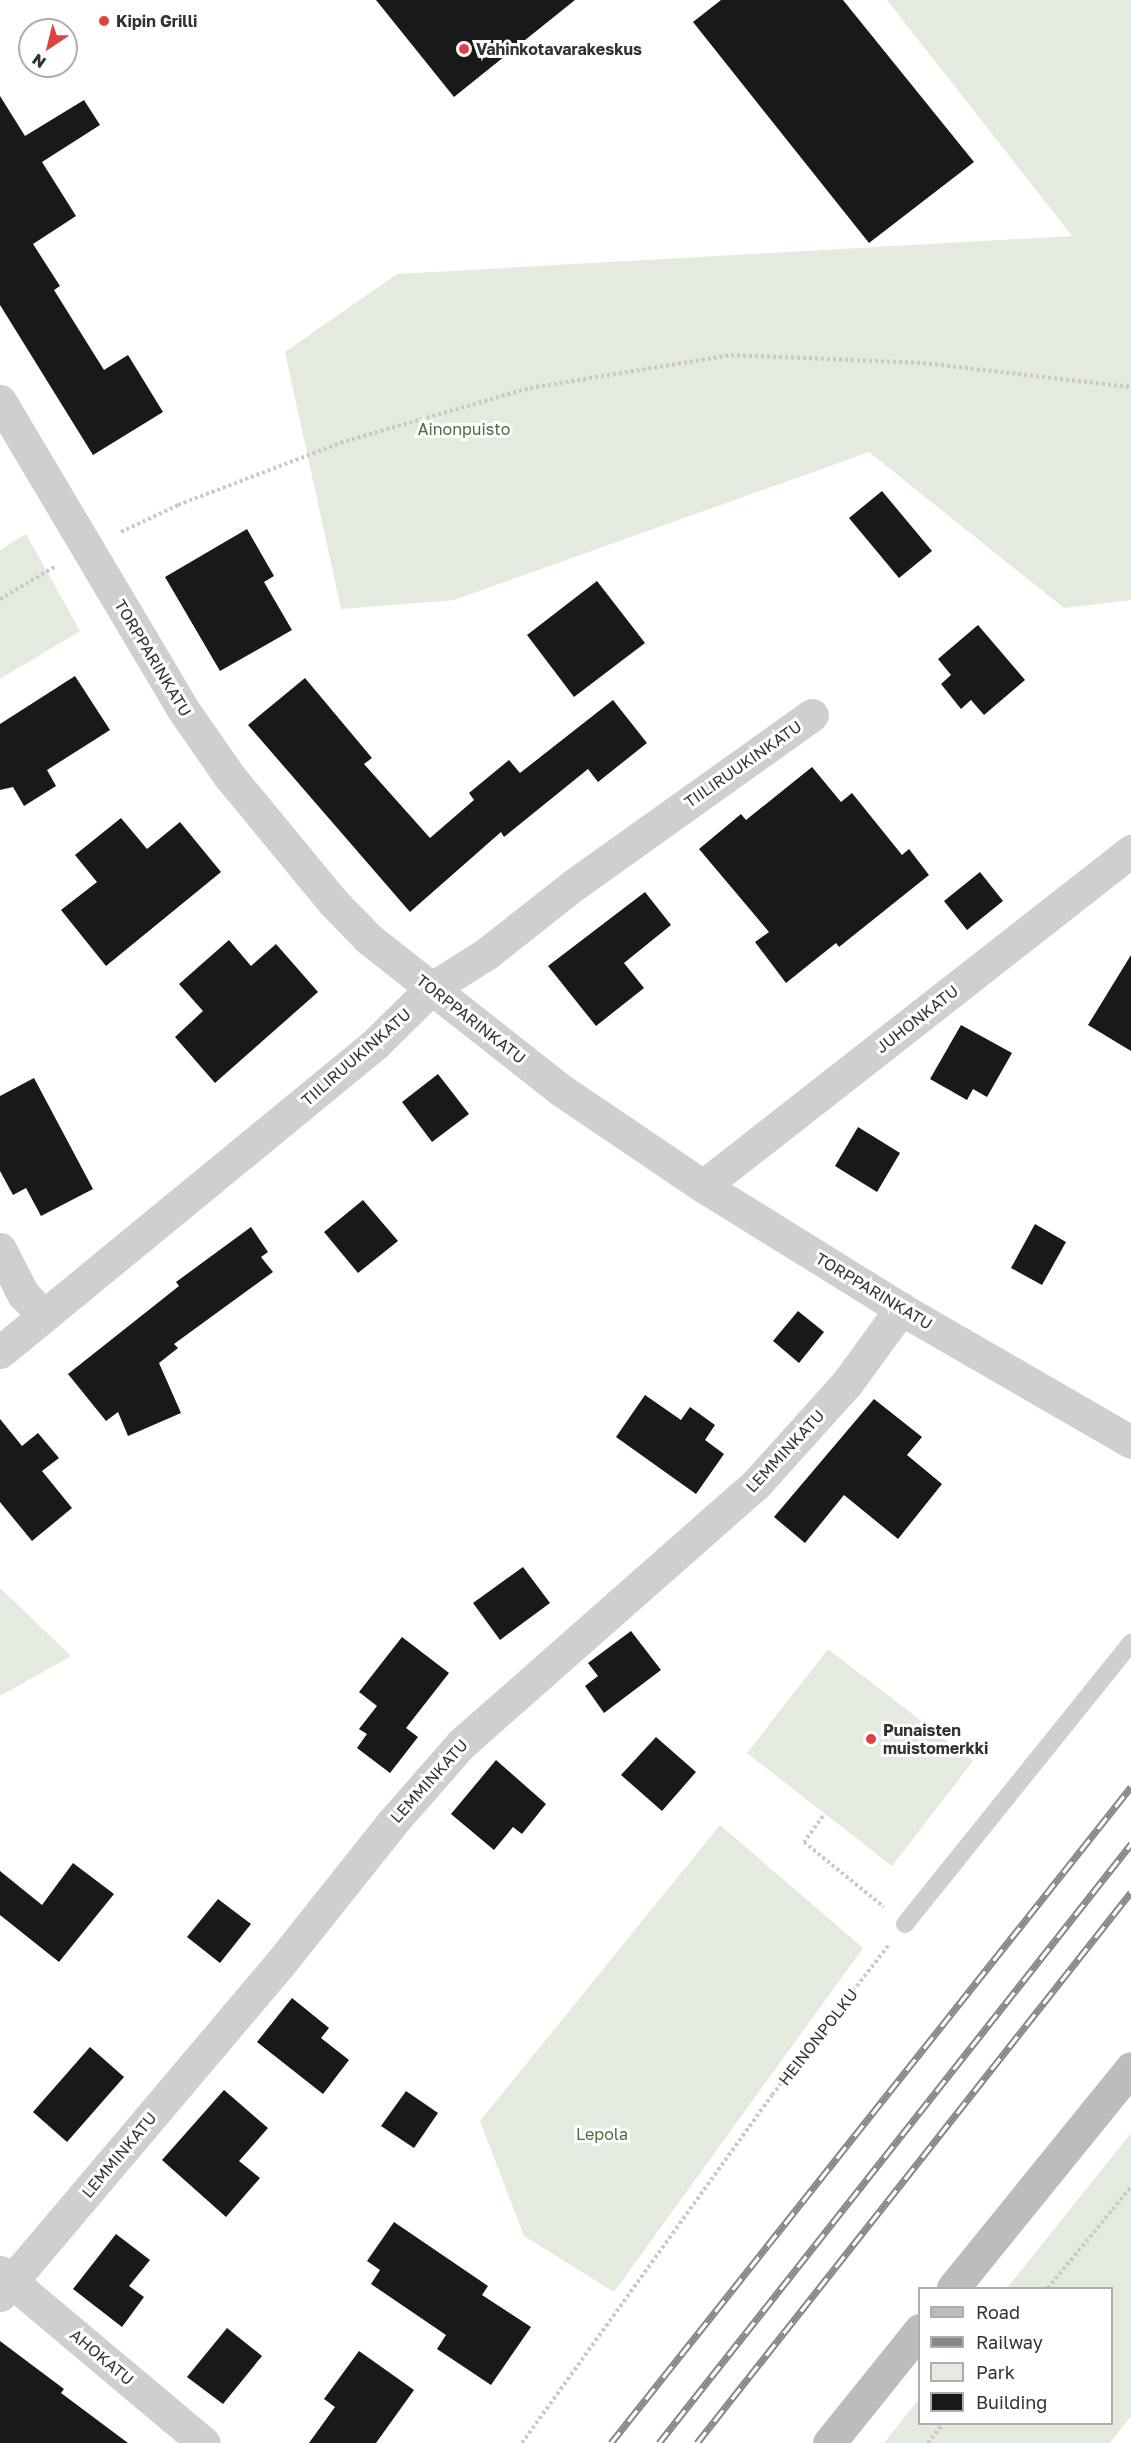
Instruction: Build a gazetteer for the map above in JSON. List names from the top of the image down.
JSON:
{
  "streets": {
    "street": [
      "TORPPARINKATU",
      "TIILIRUUKINKATU",
      "JUHONKATU",
      "LEMMINKATU",
      "AHOKATU"
    ],
    "path": ["HEINONPOLKU"]
  },
  "crossings": [
    ["TORPPARINKATU", "TIILIRUUKINKATU"],
    ["TORPPARINKATU", "JUHONKATU"],
    ["TORPPARINKATU", "LEMMINKATU"],
    ["LEMMINKATU", "AHOKATU"]
  ],
  "parks": ["Ainonpuisto", "Lepola"],
  "places": ["Kipin Grilli", "Vahinkotavarakeskus", "Punaisten muistomerkki"],
  "legend": [
    "Road",
    "Railway",
    "Park",
    "Building"
  ],
  "north": "bottom left"
}
